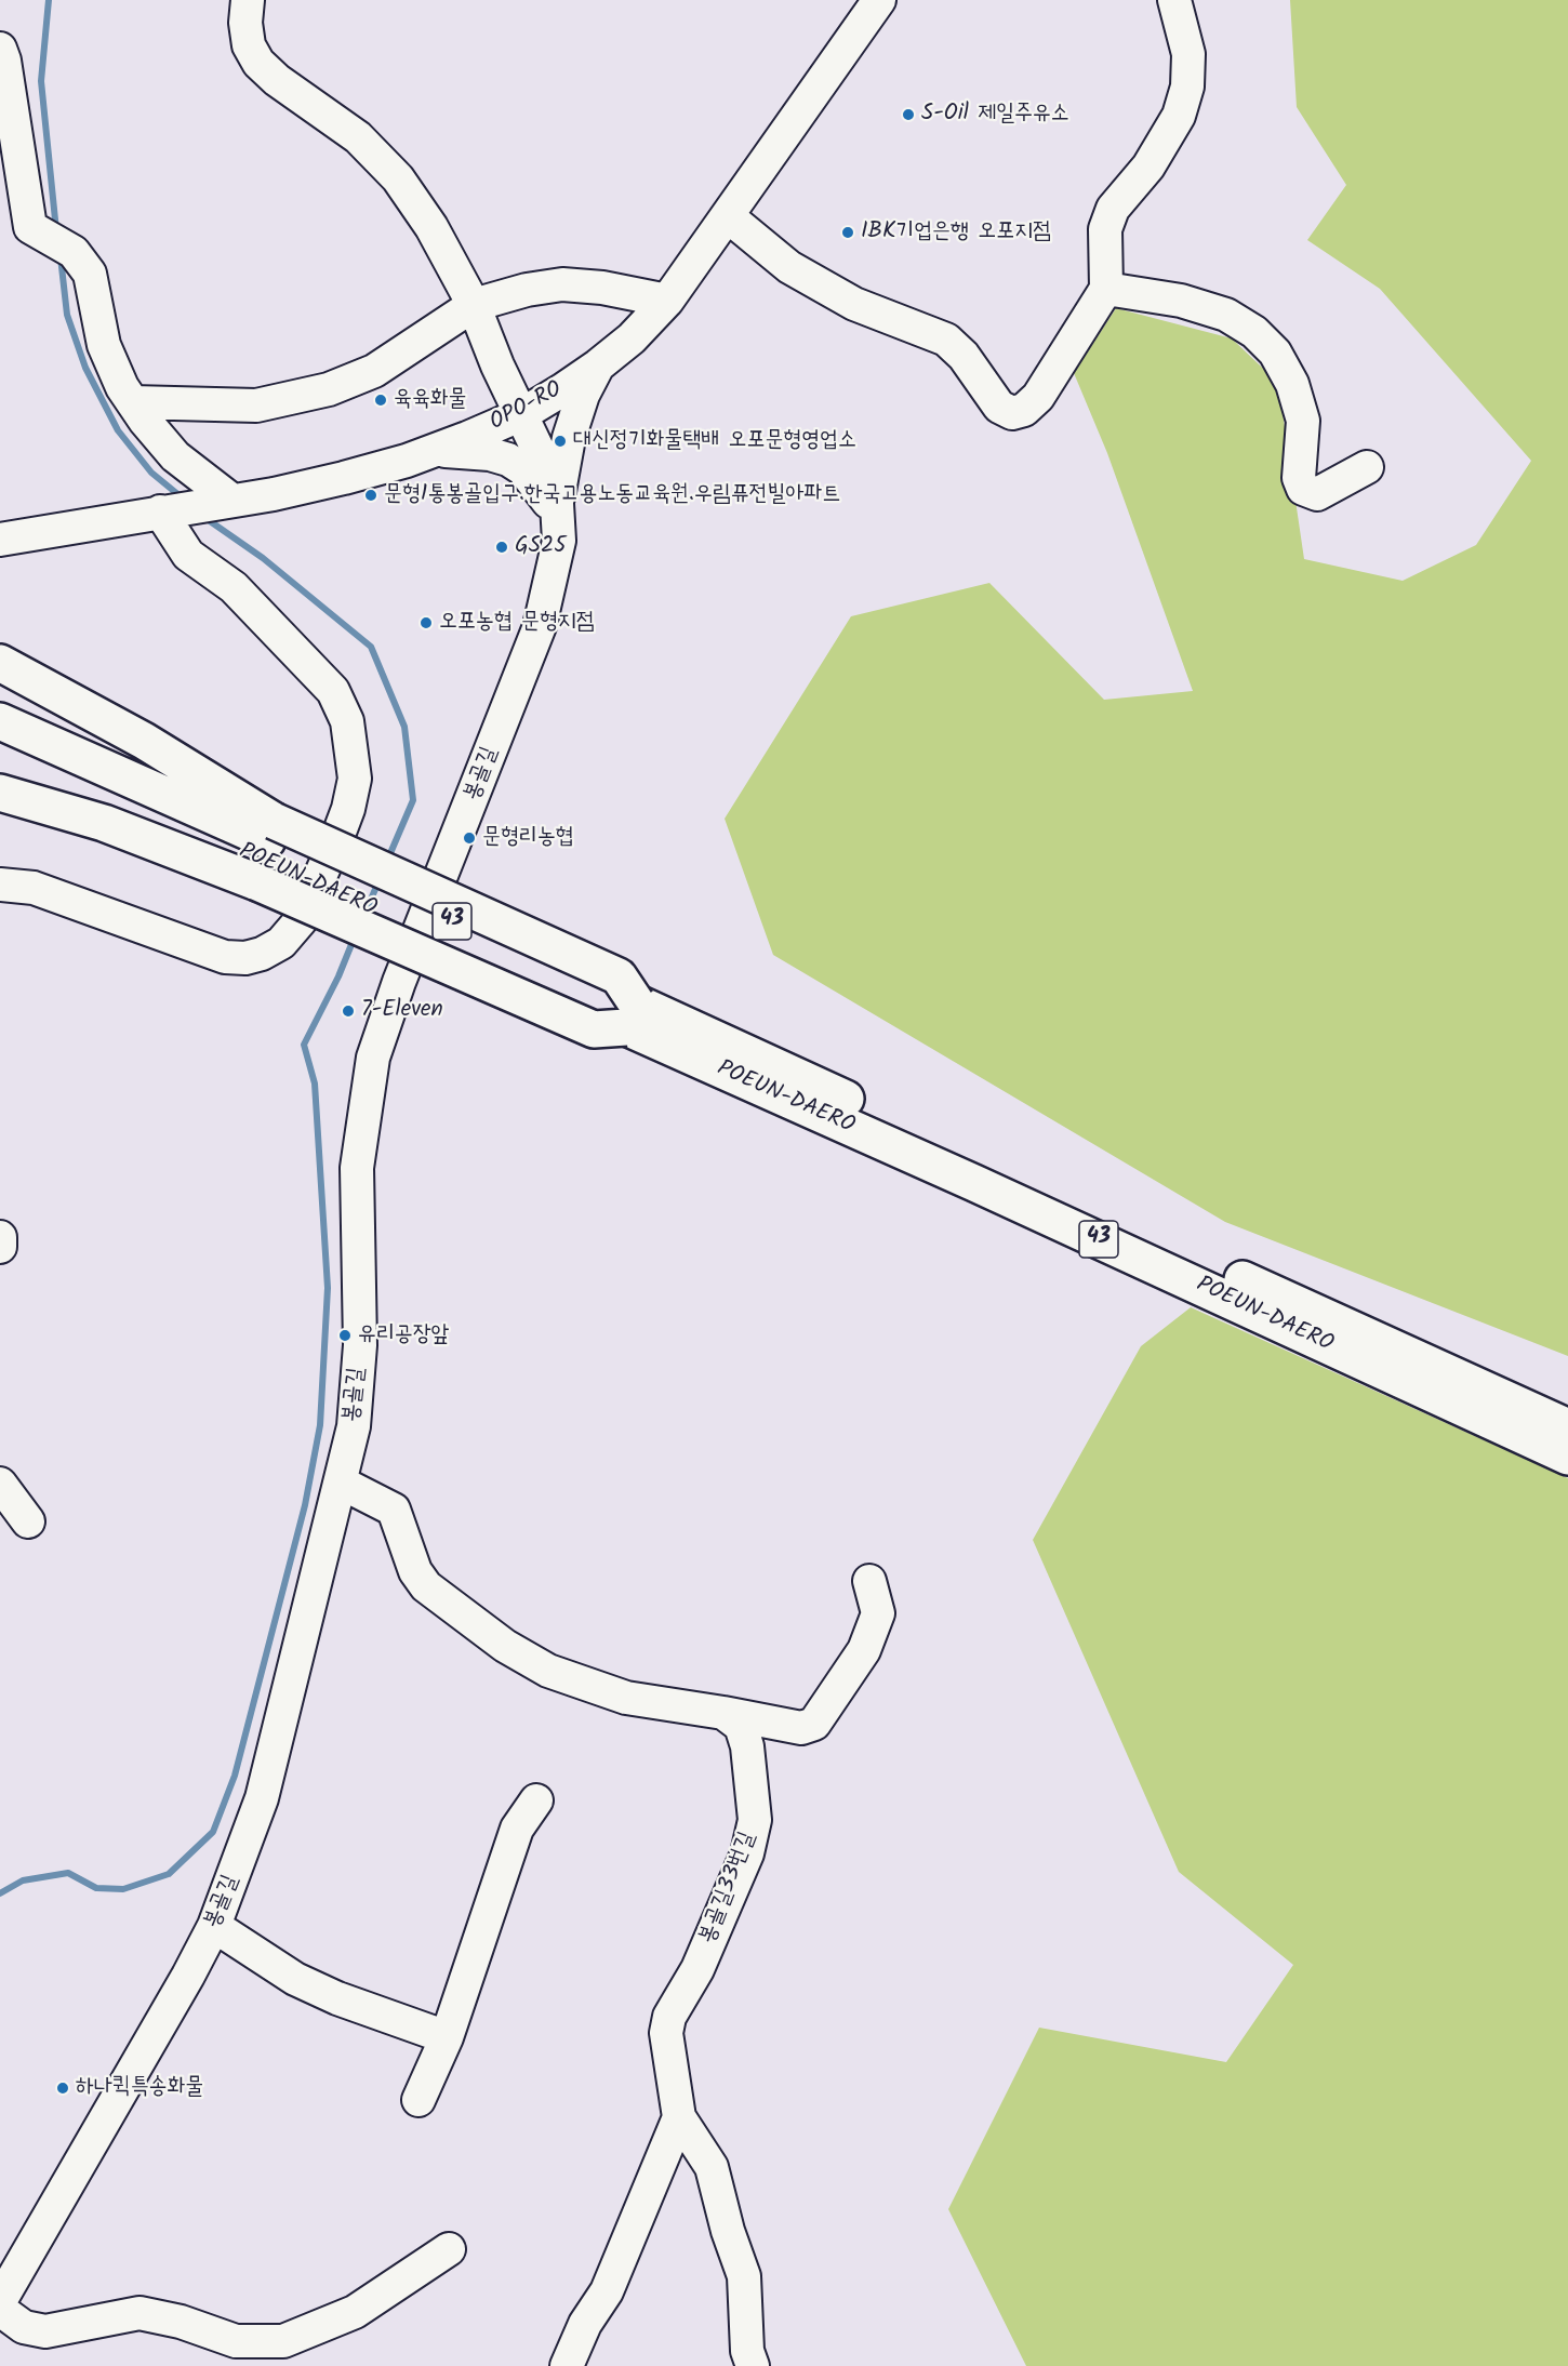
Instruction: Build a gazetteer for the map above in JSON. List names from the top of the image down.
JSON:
{
  "streets": {
    "highway": ["POEUN-DAERO", "43"],
    "street": ["OPO-RO", "봉골길", "봉골길33번길"]
  },
  "crossings": [
    ["OPO-RO", "봉골길"]
  ],
  "places": [
    "S-Oil 제일주유소",
    "IBK기업은행 오포지점",
    "육육화물",
    "대신정기화물택배 오포문형영업소",
    "문형1통봉골입구.한국고용노동교육원.우림퓨전빌아파트",
    "GS25",
    "오포농협 문형지점",
    "문형리농협",
    "7-Eleven",
    "유리공장앞",
    "하나퀵특송화물"
  ]
}
